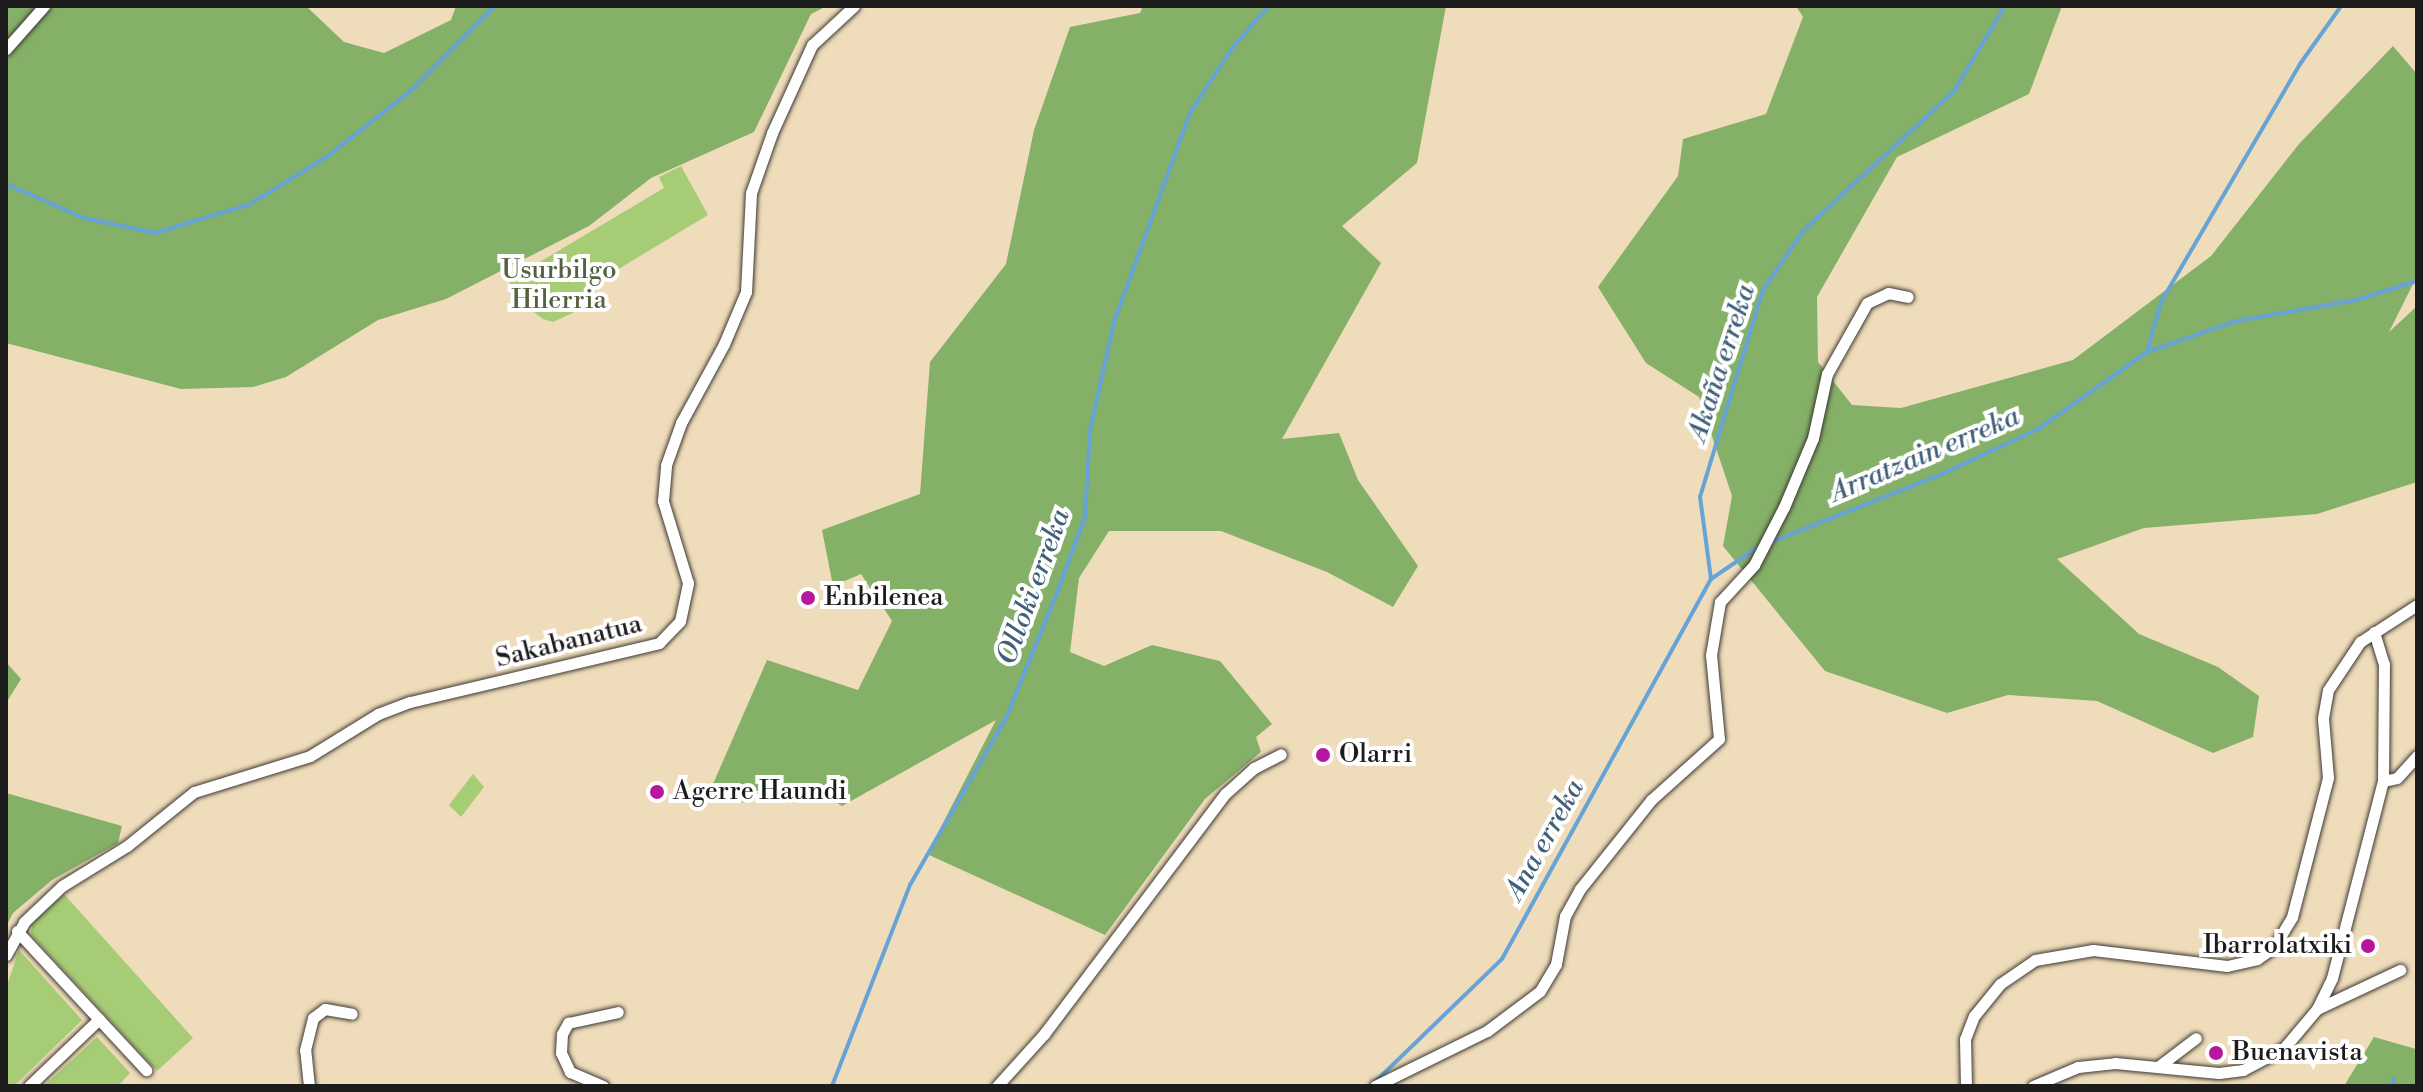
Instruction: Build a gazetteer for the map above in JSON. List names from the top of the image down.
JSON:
{
  "streets": {
    "street": ["Sakabanatua"]
  },
  "water": [
    "Akaña erreka",
    "Arratzain erreka",
    "Olloki erreka",
    "Ana erreka"
  ],
  "parks": ["Usurbilgo Hilerria"],
  "places": [
    "Enbilenea",
    "Olarri",
    "Agerre Haundi",
    "Ibarrolatxiki",
    "Buenavista"
  ]
}
